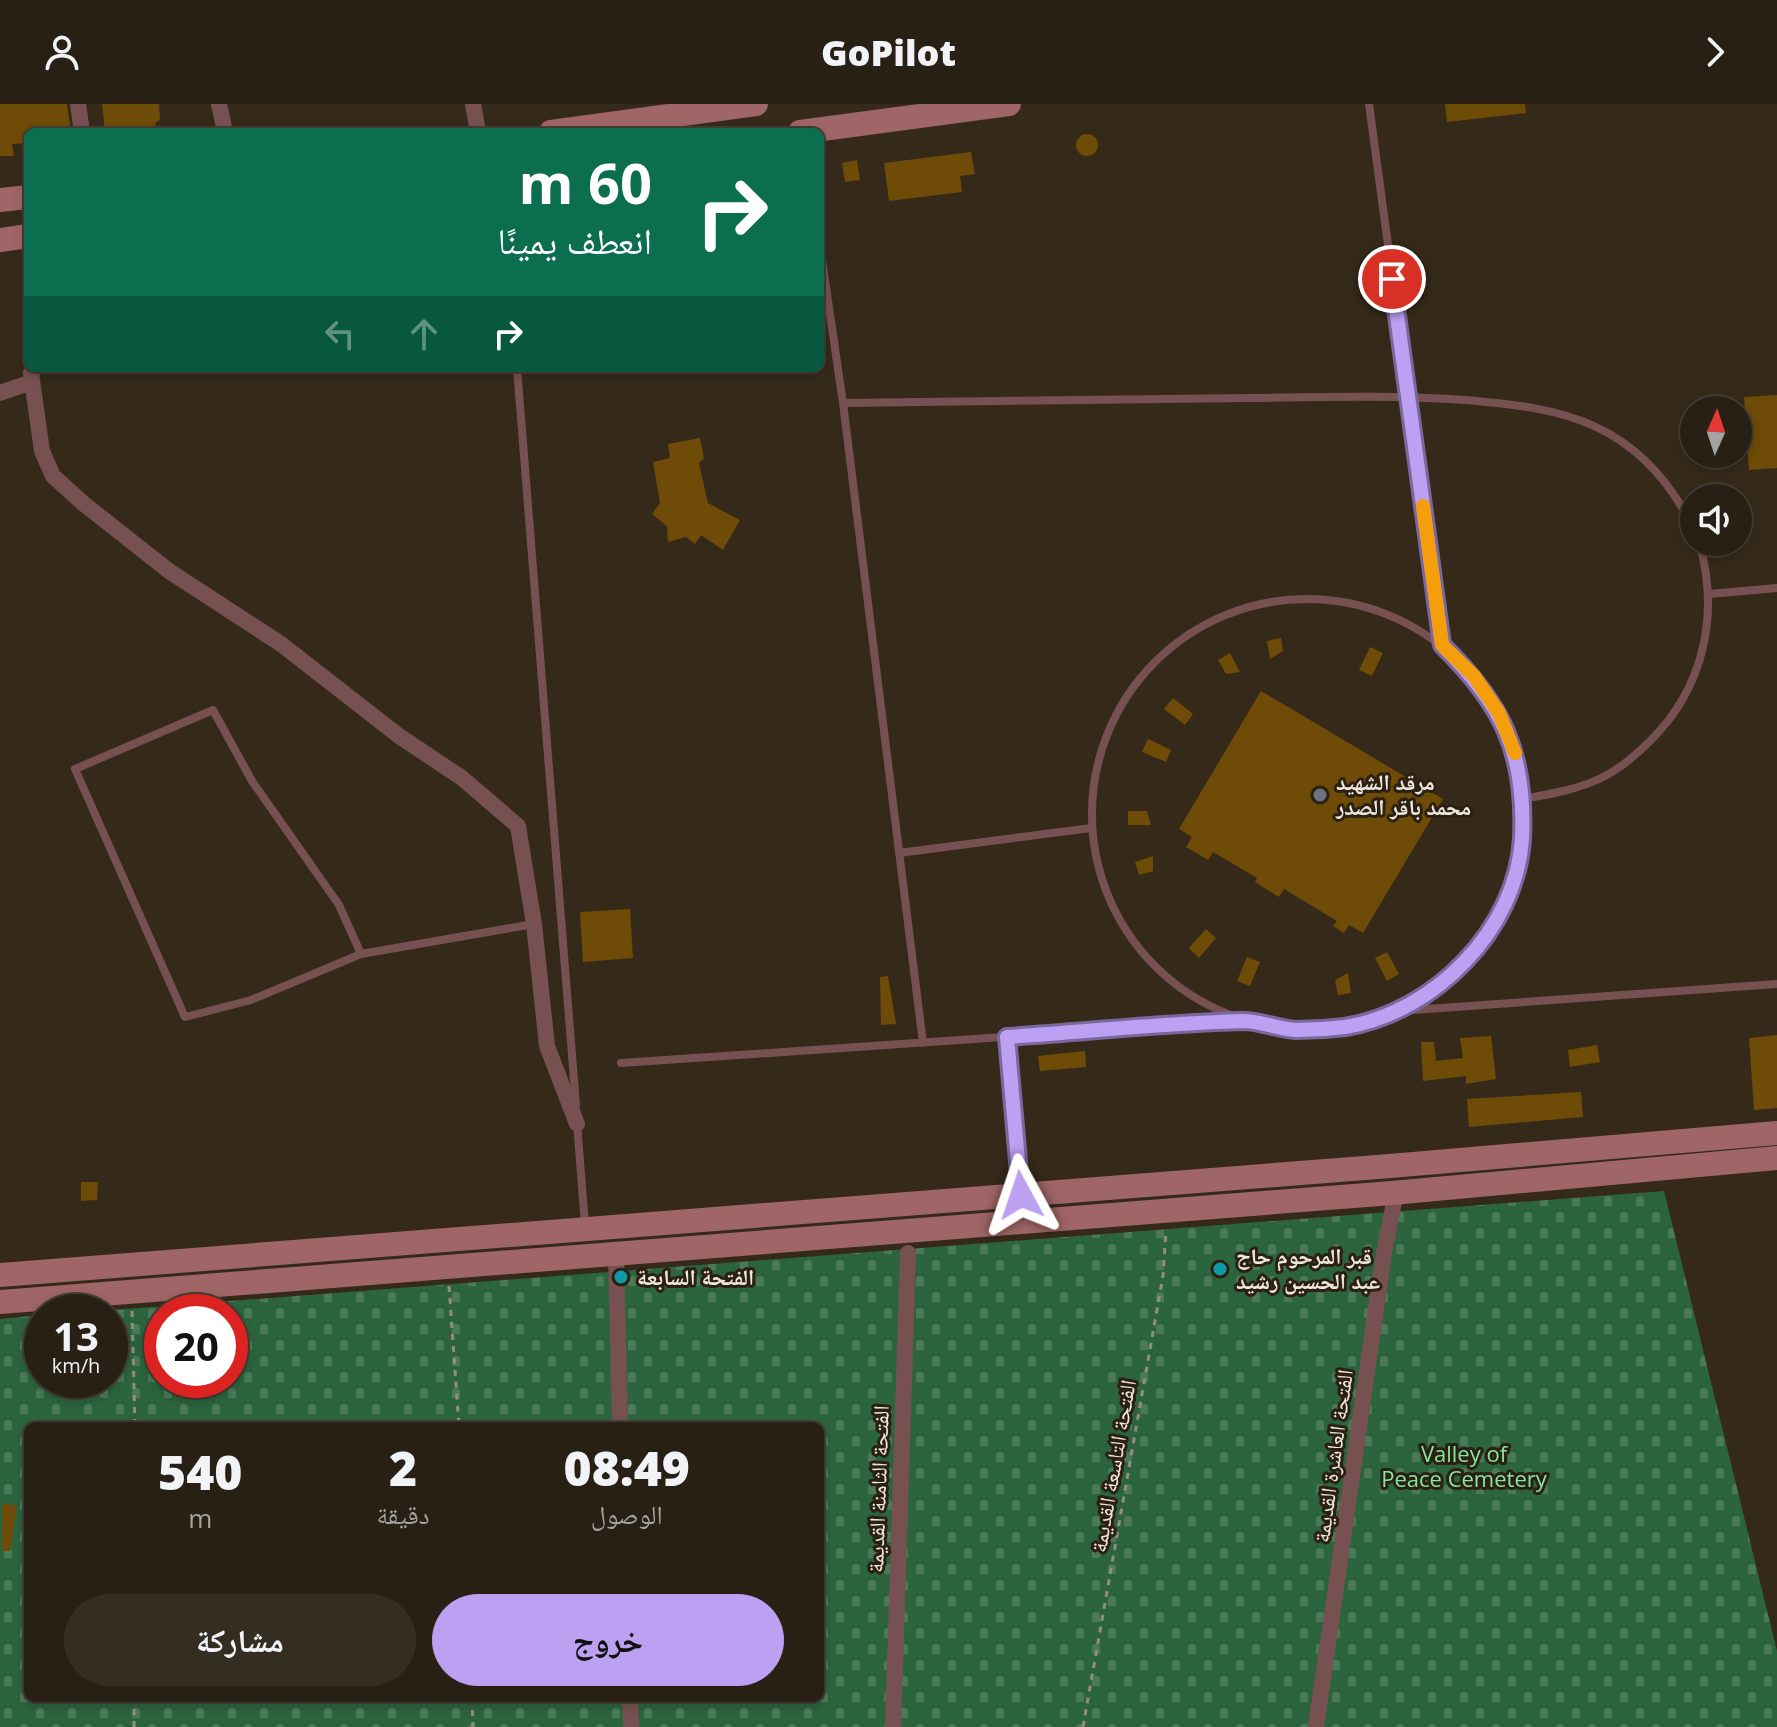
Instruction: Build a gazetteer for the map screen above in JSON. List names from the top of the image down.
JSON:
{
  "streets": {
    "street": ["الفتحة العاشرة القديمة", "الفتحة الثامنة القديمة"],
    "path": ["الفتحة التاسعة القديمة"]
  },
  "parks": ["Valley of Peace Cemetery"],
  "places": ["مرقد الشهيد محمد باقر الصدر", "قبر المرحوم حاج عبد الحسين رشيد", "الفتحة السابعة"],
  "north": "top",
  "page": {
    "header": "GoPilot",
    "turn": ["60 m", "انعطف يمينًا"],
    "speed": "13 km/h",
    "limit": "20",
    "eta": [
      "08:49",
      "الوصول",
      "2",
      "دقيقة",
      "540",
      "m"
    ],
    "buttons": ["خروج", "مشاركة"]
  }
}
